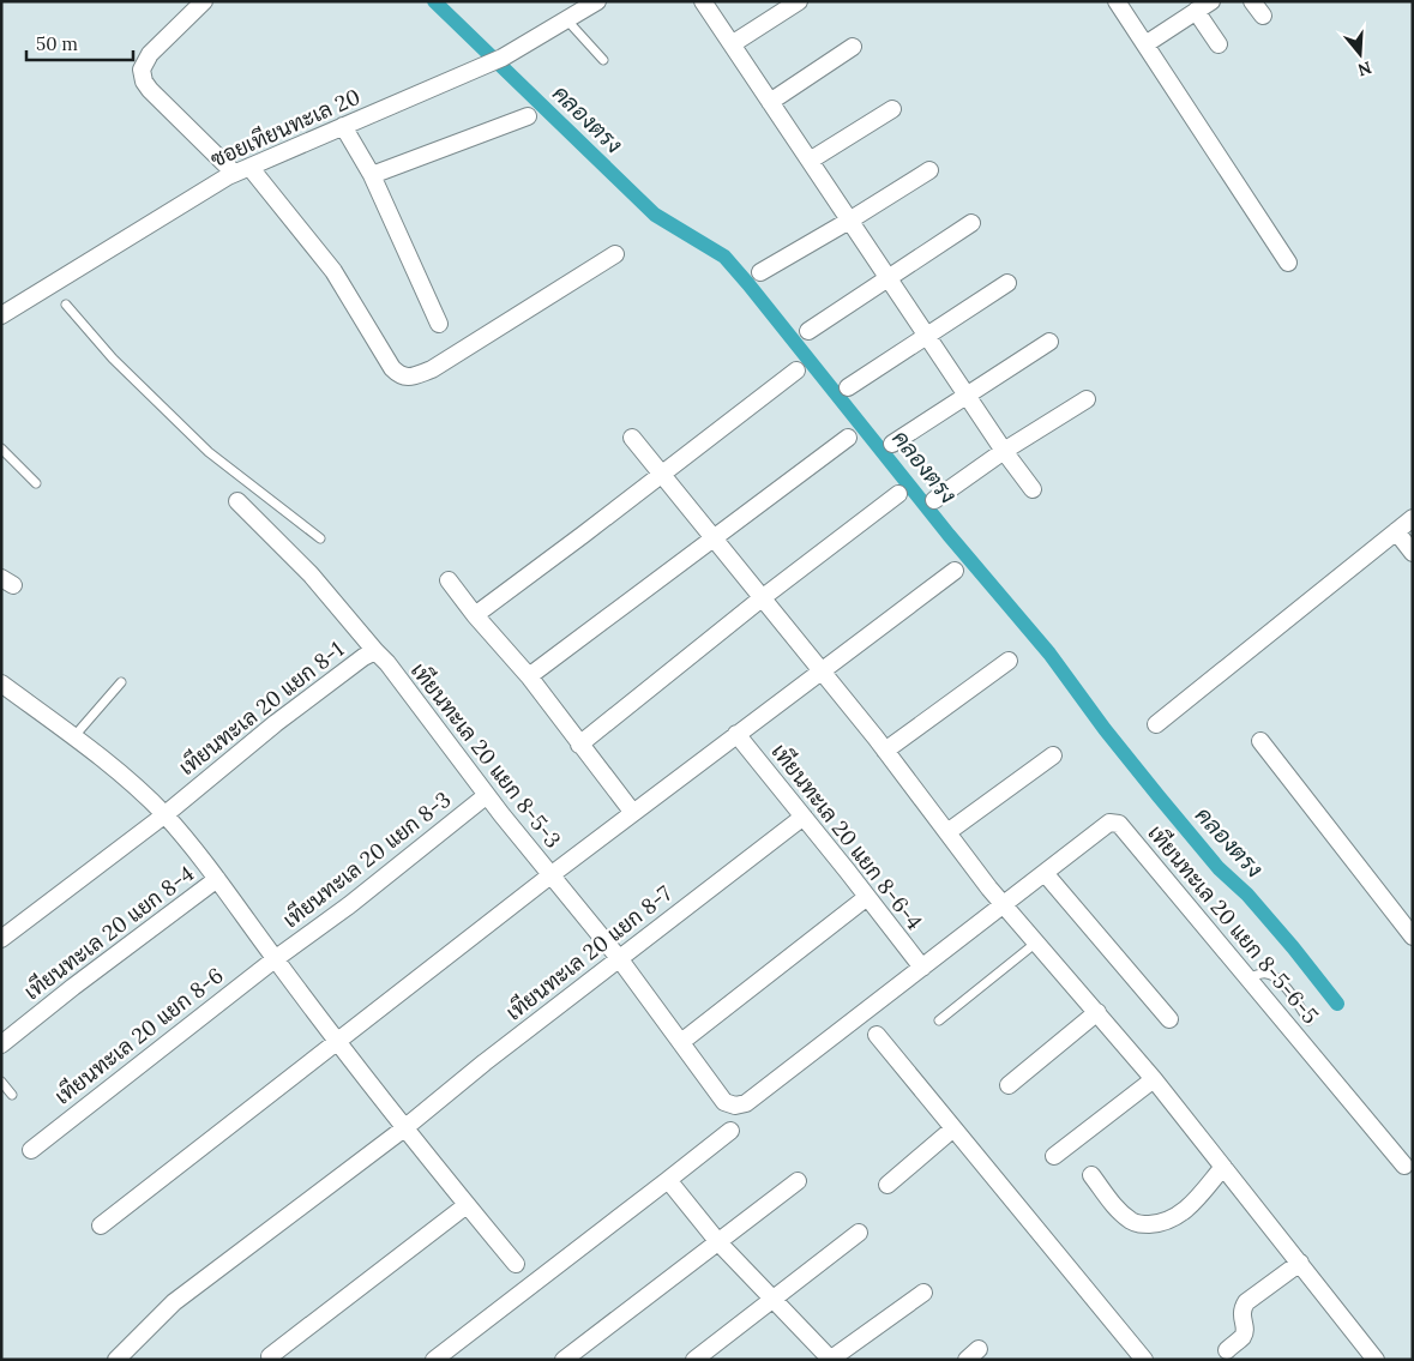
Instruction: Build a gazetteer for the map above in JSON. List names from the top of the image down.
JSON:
{
  "streets": {
    "street": [
      "ซอยเทียนทะเล 20",
      "เทียนทะเล 20 แยก 8-1",
      "เทียนทะเล 20 แยก 8-5-3",
      "เทียนทะเล 20 แยก 8-6-4",
      "เทียนทะเล 20 แยก 8-3",
      "เทียนทะเล 20 แยก 8-5-6-5",
      "เทียนทะเล 20 แยก 8-4",
      "เทียนทะเล 20 แยก 8-7",
      "เทียนทะเล 20 แยก 8-6"
    ]
  },
  "crossings": [
    ["เทียนทะเล 20 แยก 8-1", "เทียนทะเล 20 แยก 8-5-3"],
    ["เทียนทะเล 20 แยก 8-5-3", "เทียนทะเล 20 แยก 8-3"],
    ["เทียนทะเล 20 แยก 8-5-3", "เทียนทะเล 20 แยก 8-5-6-5"],
    ["เทียนทะเล 20 แยก 8-5-3", "เทียนทะเล 20 แยก 8-7"],
    ["เทียนทะเล 20 แยก 8-6-4", "เทียนทะเล 20 แยก 8-5-6-5"],
    ["เทียนทะเล 20 แยก 8-6-4", "เทียนทะเล 20 แยก 8-7"],
    ["เทียนทะเล 20 แยก 8-3", "เทียนทะเล 20 แยก 8-6"]
  ],
  "water": ["คลองตรง"],
  "scale_bar": "50 m",
  "north": "bottom"
}
